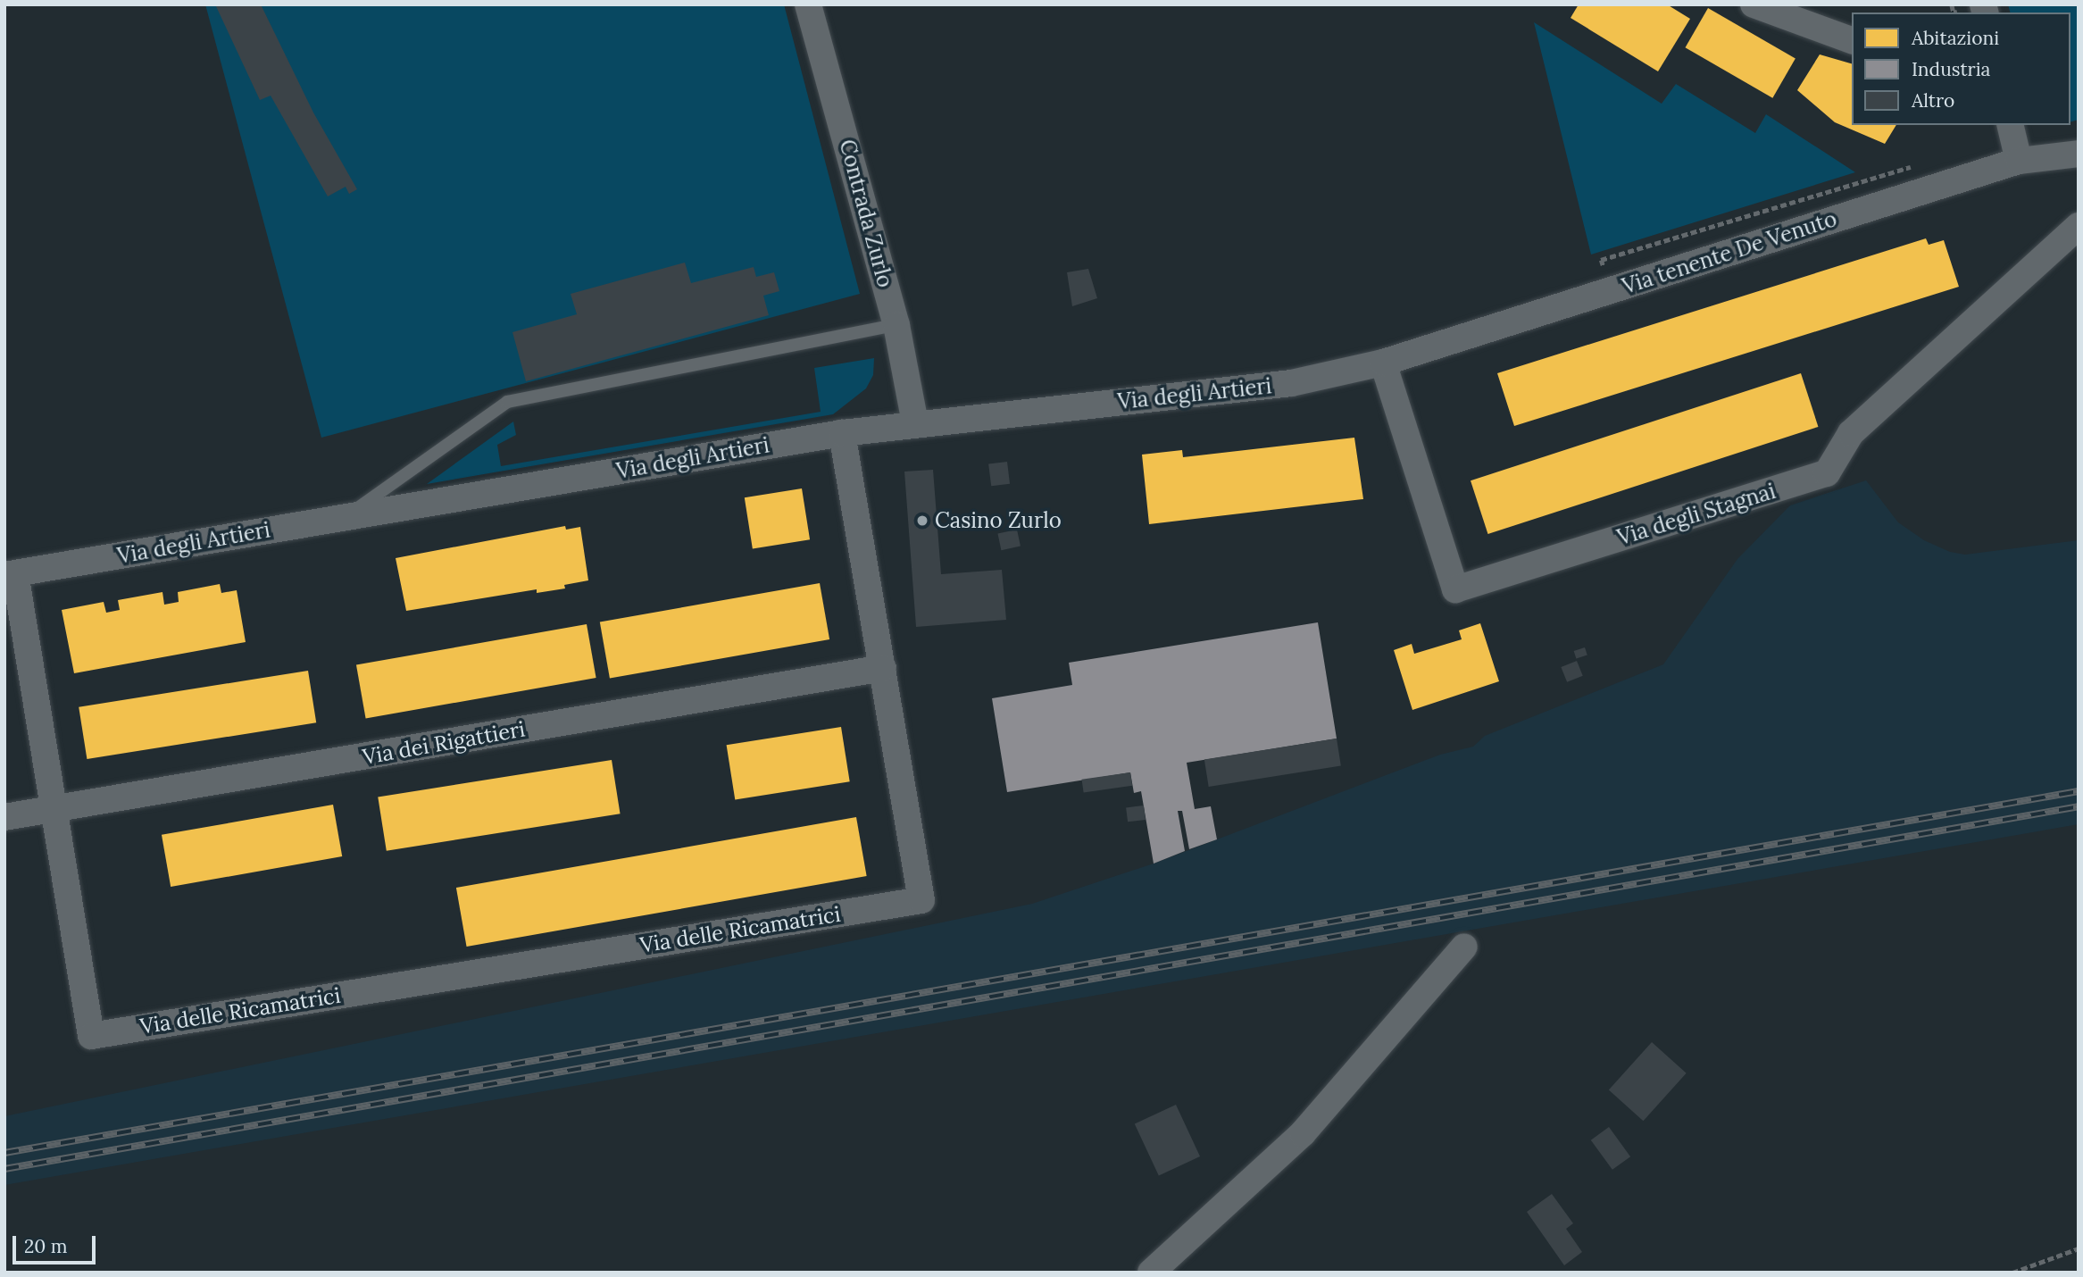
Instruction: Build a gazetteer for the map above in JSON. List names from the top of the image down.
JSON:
{
  "streets": {
    "street": [
      "Contrada Zurlo",
      "Via tenente De Venuto",
      "Via degli Artieri",
      "Via degli Stagnai",
      "Via dei Rigattieri",
      "Via delle Ricamatrici"
    ]
  },
  "crossings": [
    ["Contrada Zurlo", "Via degli Artieri"],
    ["Via tenente De Venuto", "Via degli Artieri"],
    ["Via tenente De Venuto", "Via degli Stagnai"],
    ["Via degli Artieri", "Via degli Stagnai"],
    ["Via degli Artieri", "Via delle Ricamatrici"],
    ["Via dei Rigattieri", "Via delle Ricamatrici"]
  ],
  "places": ["Casino Zurlo"],
  "legend": ["Abitazioni", "Industria", "Altro"],
  "scale_bar": "20 m"
}
